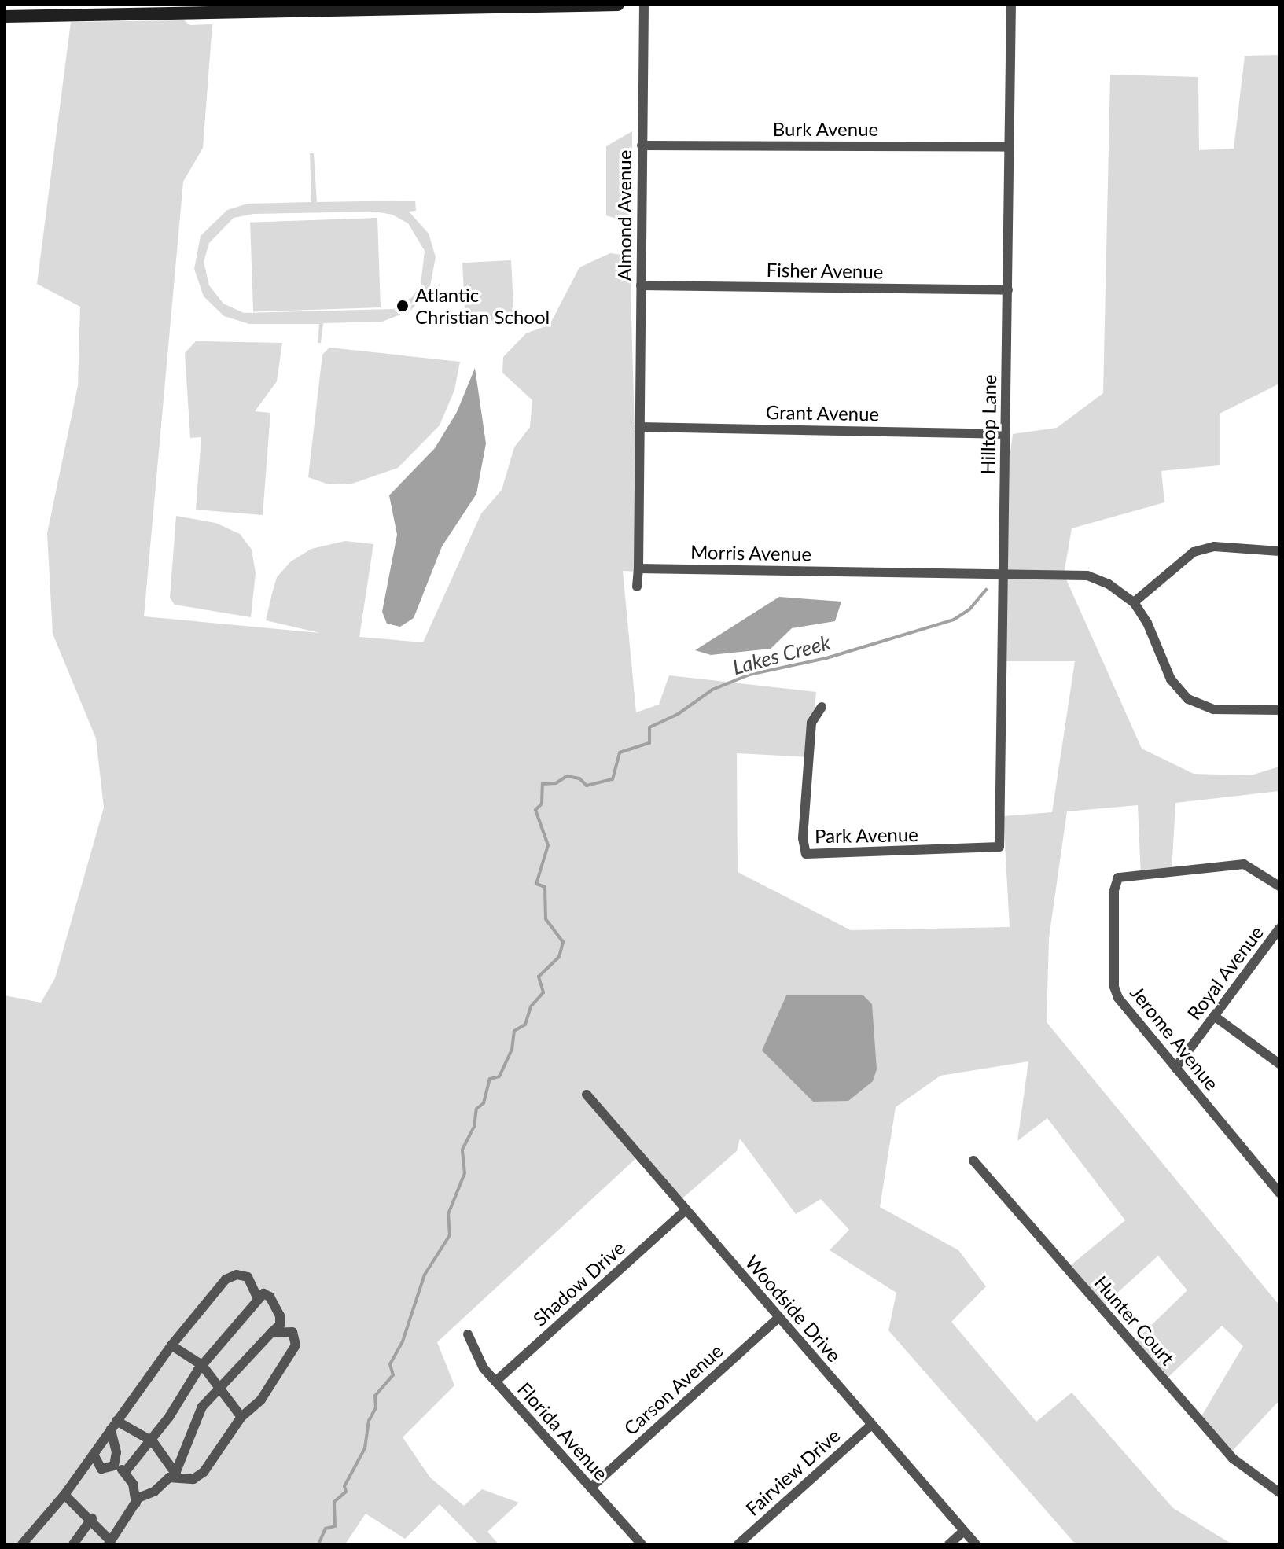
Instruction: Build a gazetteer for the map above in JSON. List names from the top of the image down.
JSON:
{
  "streets": {
    "street": [
      "Burk Avenue",
      "Almond Avenue",
      "Fisher Avenue",
      "Grant Avenue",
      "Hilltop Lane",
      "Morris Avenue",
      "Park Avenue",
      "Royal Avenue",
      "Jerome Avenue",
      "Shadow Drive",
      "Woodside Drive",
      "Hunter Court",
      "Carson Avenue",
      "Florida Avenue",
      "Fairview Drive"
    ]
  },
  "crossings": [
    ["Burk Avenue", "Almond Avenue"],
    ["Burk Avenue", "Hilltop Lane"],
    ["Almond Avenue", "Fisher Avenue"],
    ["Almond Avenue", "Grant Avenue"],
    ["Fisher Avenue", "Hilltop Lane"],
    ["Grant Avenue", "Hilltop Lane"],
    ["Hilltop Lane", "Morris Avenue"],
    ["Hilltop Lane", "Park Avenue"],
    ["Royal Avenue", "Jerome Avenue"],
    ["Shadow Drive", "Woodside Drive"],
    ["Shadow Drive", "Florida Avenue"],
    ["Woodside Drive", "Carson Avenue"],
    ["Woodside Drive", "Fairview Drive"],
    ["Carson Avenue", "Florida Avenue"]
  ],
  "water": ["Lakes Creek"],
  "places": ["Atlantic Christian School"]
}
